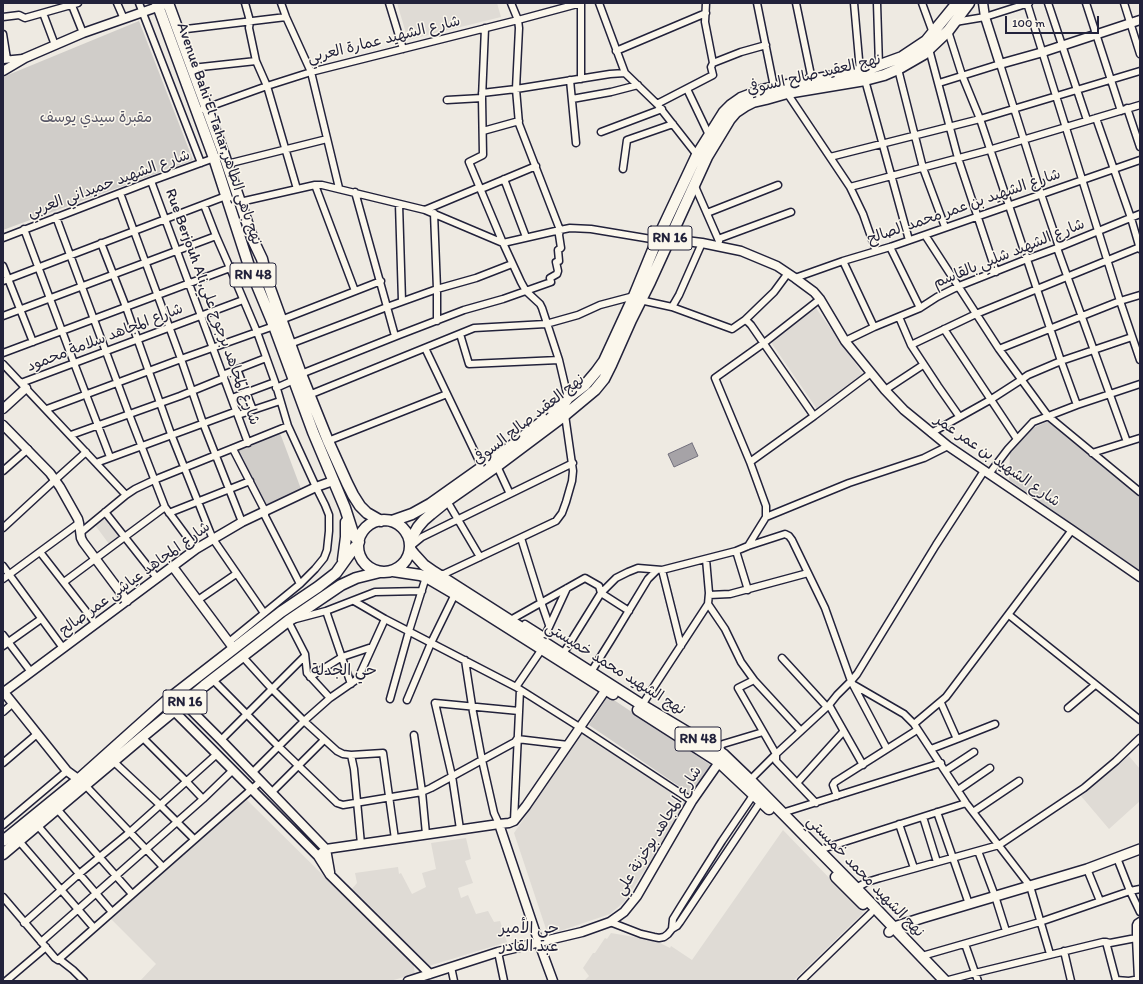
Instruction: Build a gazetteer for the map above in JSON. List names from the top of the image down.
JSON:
{
  "streets": {
    "main road": [
      "نهج العقيد صالح السوفي",
      "Avenue Bahi El Tahar,نهج باهي الطاهر",
      "RN 16",
      "RN 48",
      "نهج الشهيد محمد خميستي"
    ],
    "street": [
      "شارع الشهيد عمارة العربي",
      "شارع الشهيد حميداني العربي",
      "شارع الشهيد بن عمر محمد الصالح",
      "شارع الشهيد شلبي بالقاسم",
      "Rue Berjouh Ali,شارع المجاهد برجوح علي",
      "شارع المجاهد سلامة محمود",
      "شارع الشهيد بن عمر عمر",
      "شارع المجاهد عياشي عمر صالح",
      "شارع المجاهد بوخزنة علي"
    ]
  },
  "crossings": [
    ["شارع الشهيد عمارة العربي", "Avenue Bahi El Tahar,نهج باهي الطاهر"],
    ["نهج العقيد صالح السوفي", "Avenue Bahi El Tahar,نهج باهي الطاهر"],
    ["نهج العقيد صالح السوفي", "RN 16"],
    ["نهج العقيد صالح السوفي", "شارع الشهيد بن عمر عمر"],
    ["نهج العقيد صالح السوفي", "نهج الشهيد محمد خميستي"],
    ["Avenue Bahi El Tahar,نهج باهي الطاهر", "شارع الشهيد حميداني العربي"],
    ["Avenue Bahi El Tahar,نهج باهي الطاهر", "RN 16"],
    ["Avenue Bahi El Tahar,نهج باهي الطاهر", "شارع المجاهد عياشي عمر صالح"],
    ["Avenue Bahi El Tahar,نهج باهي الطاهر", "نهج الشهيد محمد خميستي"],
    ["شارع الشهيد حميداني العربي", "Rue Berjouh Ali,شارع المجاهد برجوح علي"],
    ["شارع الشهيد بن عمر محمد الصالح", "شارع الشهيد بن عمر عمر"],
    ["RN 16", "نهج الشهيد محمد خميستي"],
    ["شارع الشهيد شلبي بالقاسم", "شارع الشهيد بن عمر عمر"],
    ["Rue Berjouh Ali,شارع المجاهد برجوح علي", "شارع المجاهد سلامة محمود"],
    ["نهج الشهيد محمد خميستي", "شارع المجاهد بوخزنة علي"]
  ],
  "districts": ["حي الجدلة", "حي الأمير عبد القادر"],
  "parks": ["مقبرة سيدي يوسف"],
  "scale_bar": "100 m"
}
